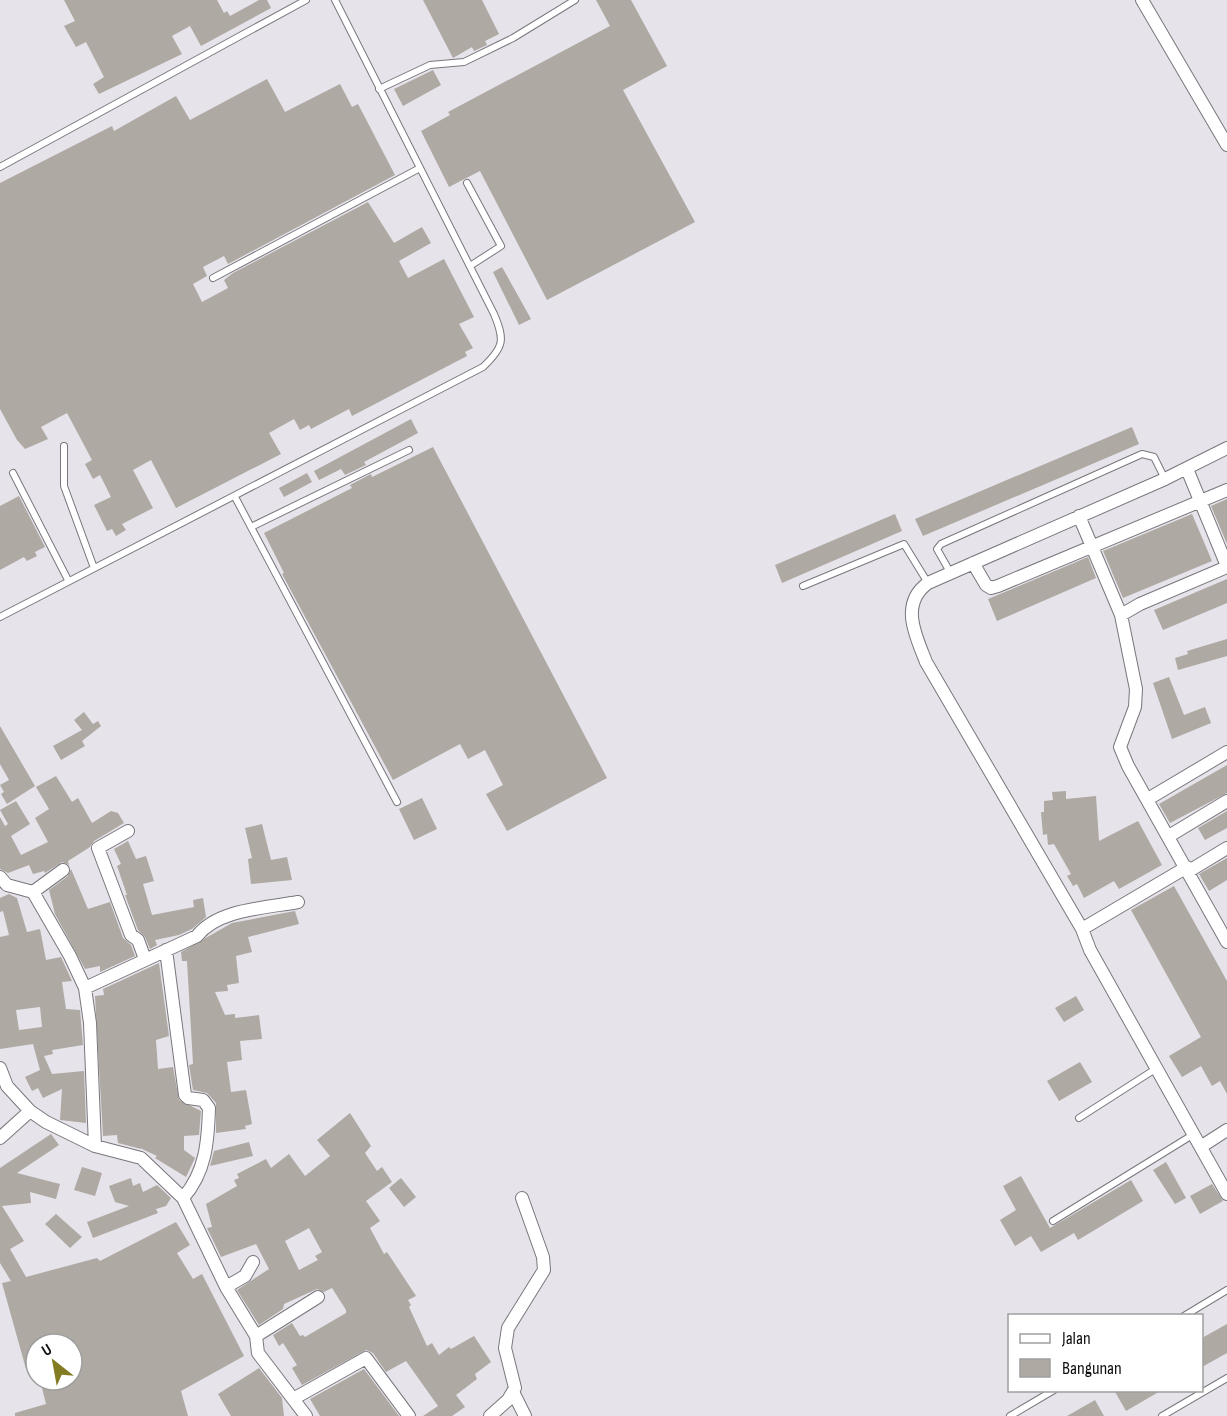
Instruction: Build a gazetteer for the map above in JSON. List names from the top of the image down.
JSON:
{
  "legend": ["Jalan", "Bangunan"],
  "north": "top left"
}
